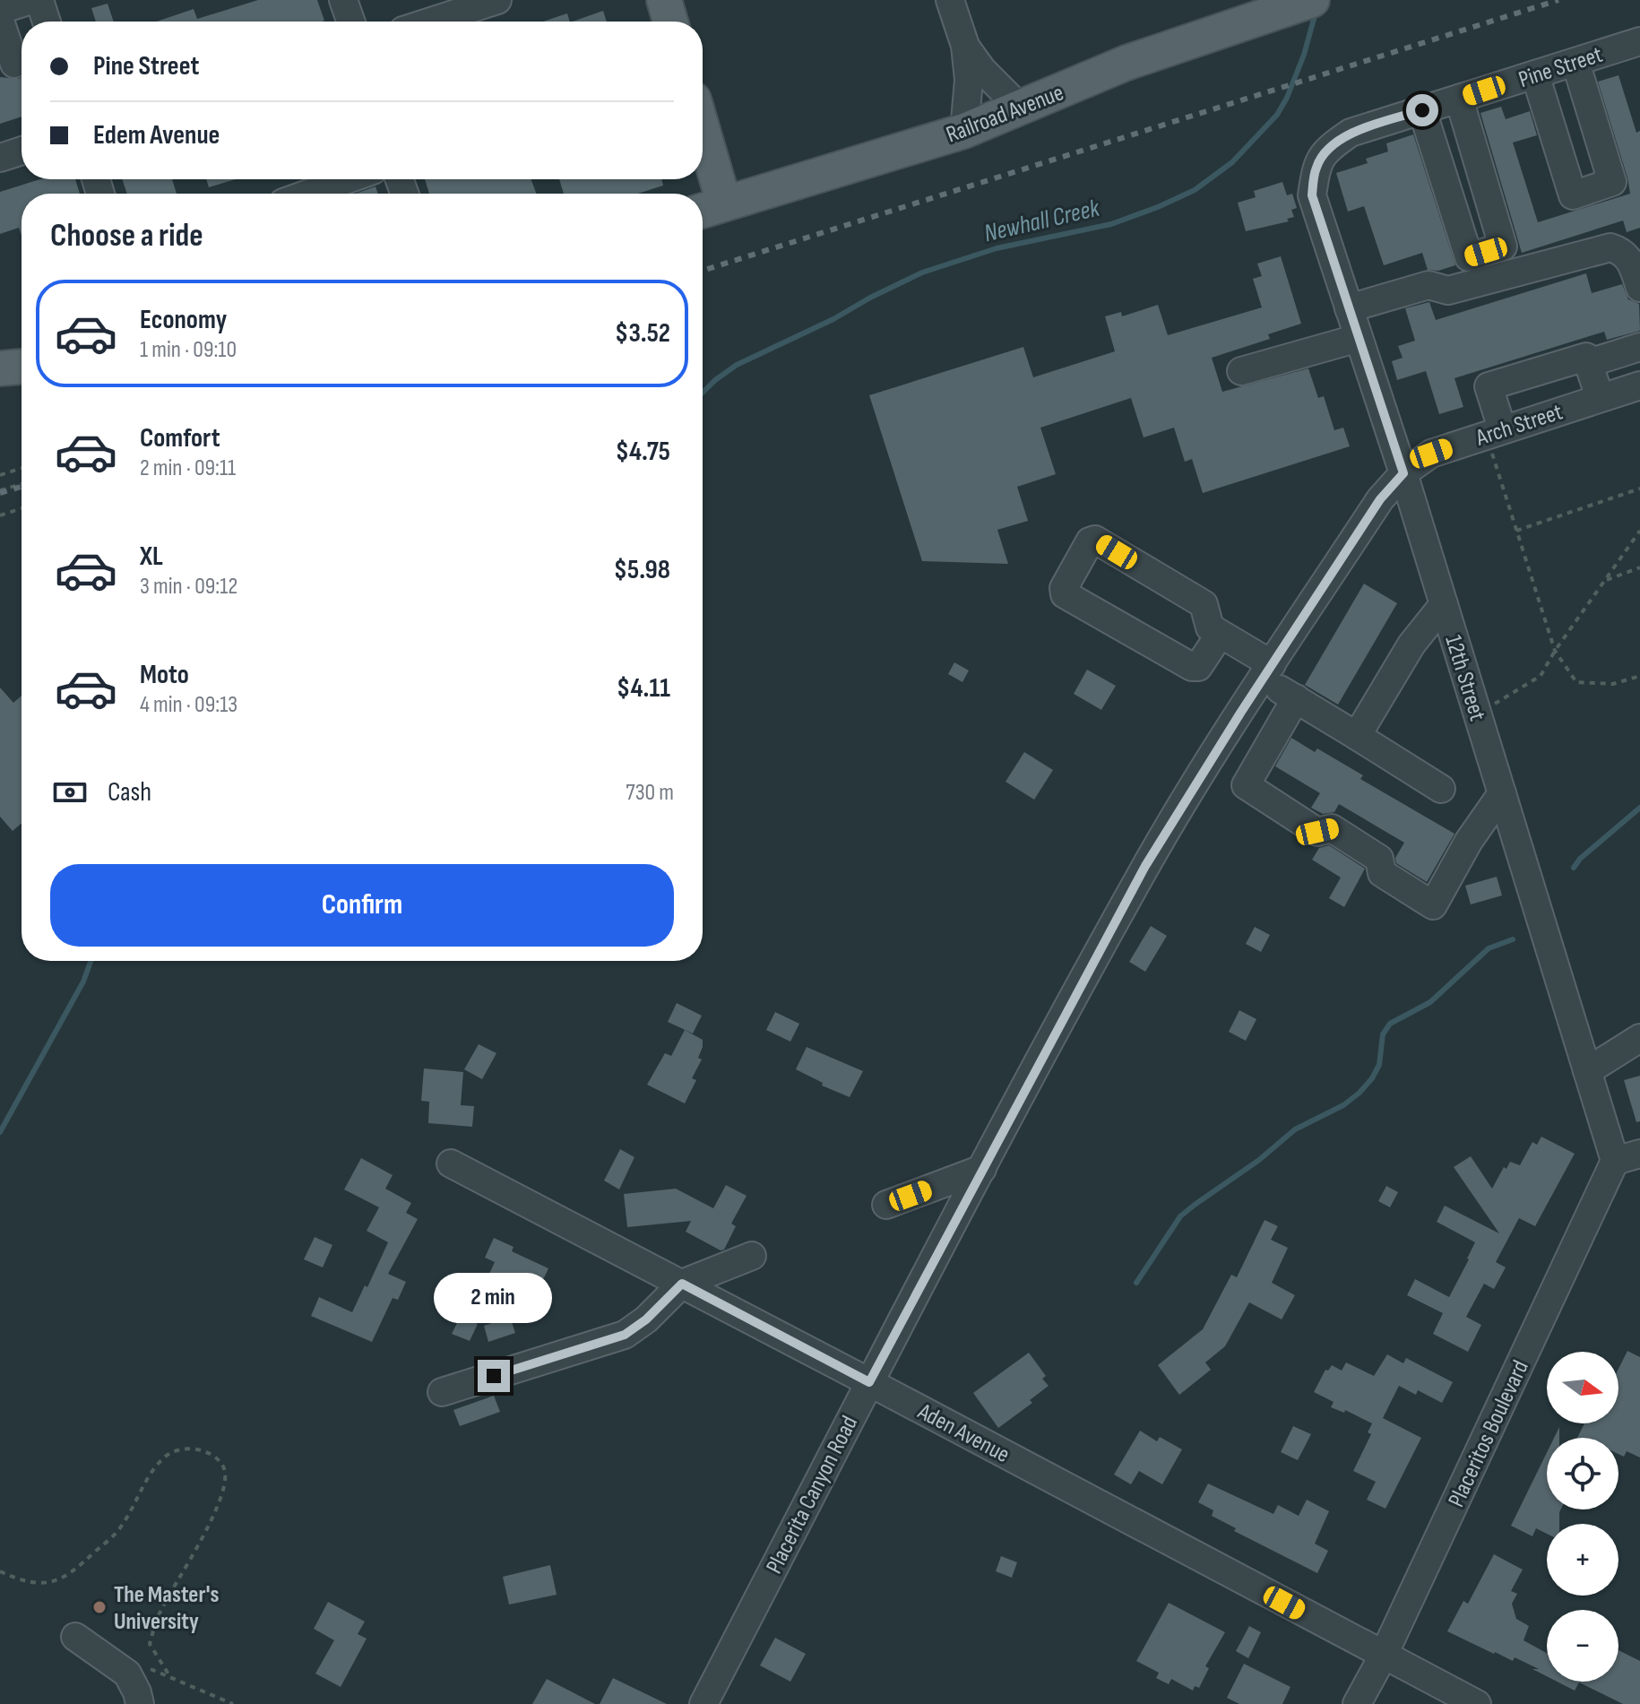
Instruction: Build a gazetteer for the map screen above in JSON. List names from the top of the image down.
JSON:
{
  "streets": {
    "main road": ["Railroad Avenue"],
    "street": [
      "Pine Street",
      "Arch Street",
      "12th Street",
      "Aden Avenue",
      "Placeritos Boulevard",
      "Placerita Canyon Road"
    ]
  },
  "crossings": [
    ["Pine Street", "12th Street"],
    ["Arch Street", "12th Street"],
    ["Arch Street", "Placerita Canyon Road"],
    ["12th Street", "Placeritos Boulevard"],
    ["12th Street", "Placerita Canyon Road"],
    ["Aden Avenue", "Placeritos Boulevard"],
    ["Aden Avenue", "Placerita Canyon Road"]
  ],
  "water": ["Newhall Creek"],
  "places": ["The Master's University"],
  "north": "right",
  "page": {
    "banner": ["Pine Street", "Edem Avenue"],
    "heading": "Choose a ride",
    "list": [
      {
        "name": "Economy",
        "note": "1 min · 09:10",
        "value": "$3.52"
      },
      {
        "name": "Comfort",
        "note": "2 min · 09:11",
        "value": "$4.75"
      },
      {
        "name": "XL",
        "note": "3 min · 09:12",
        "value": "$5.98"
      },
      {
        "name": "Moto",
        "note": "4 min · 09:13",
        "value": "$4.11"
      }
    ],
    "pay": ["Cash", "730 m"],
    "buttons": "Confirm",
    "bubble": "2 min",
    "map_buttons": ["+", "−"]
  }
}
